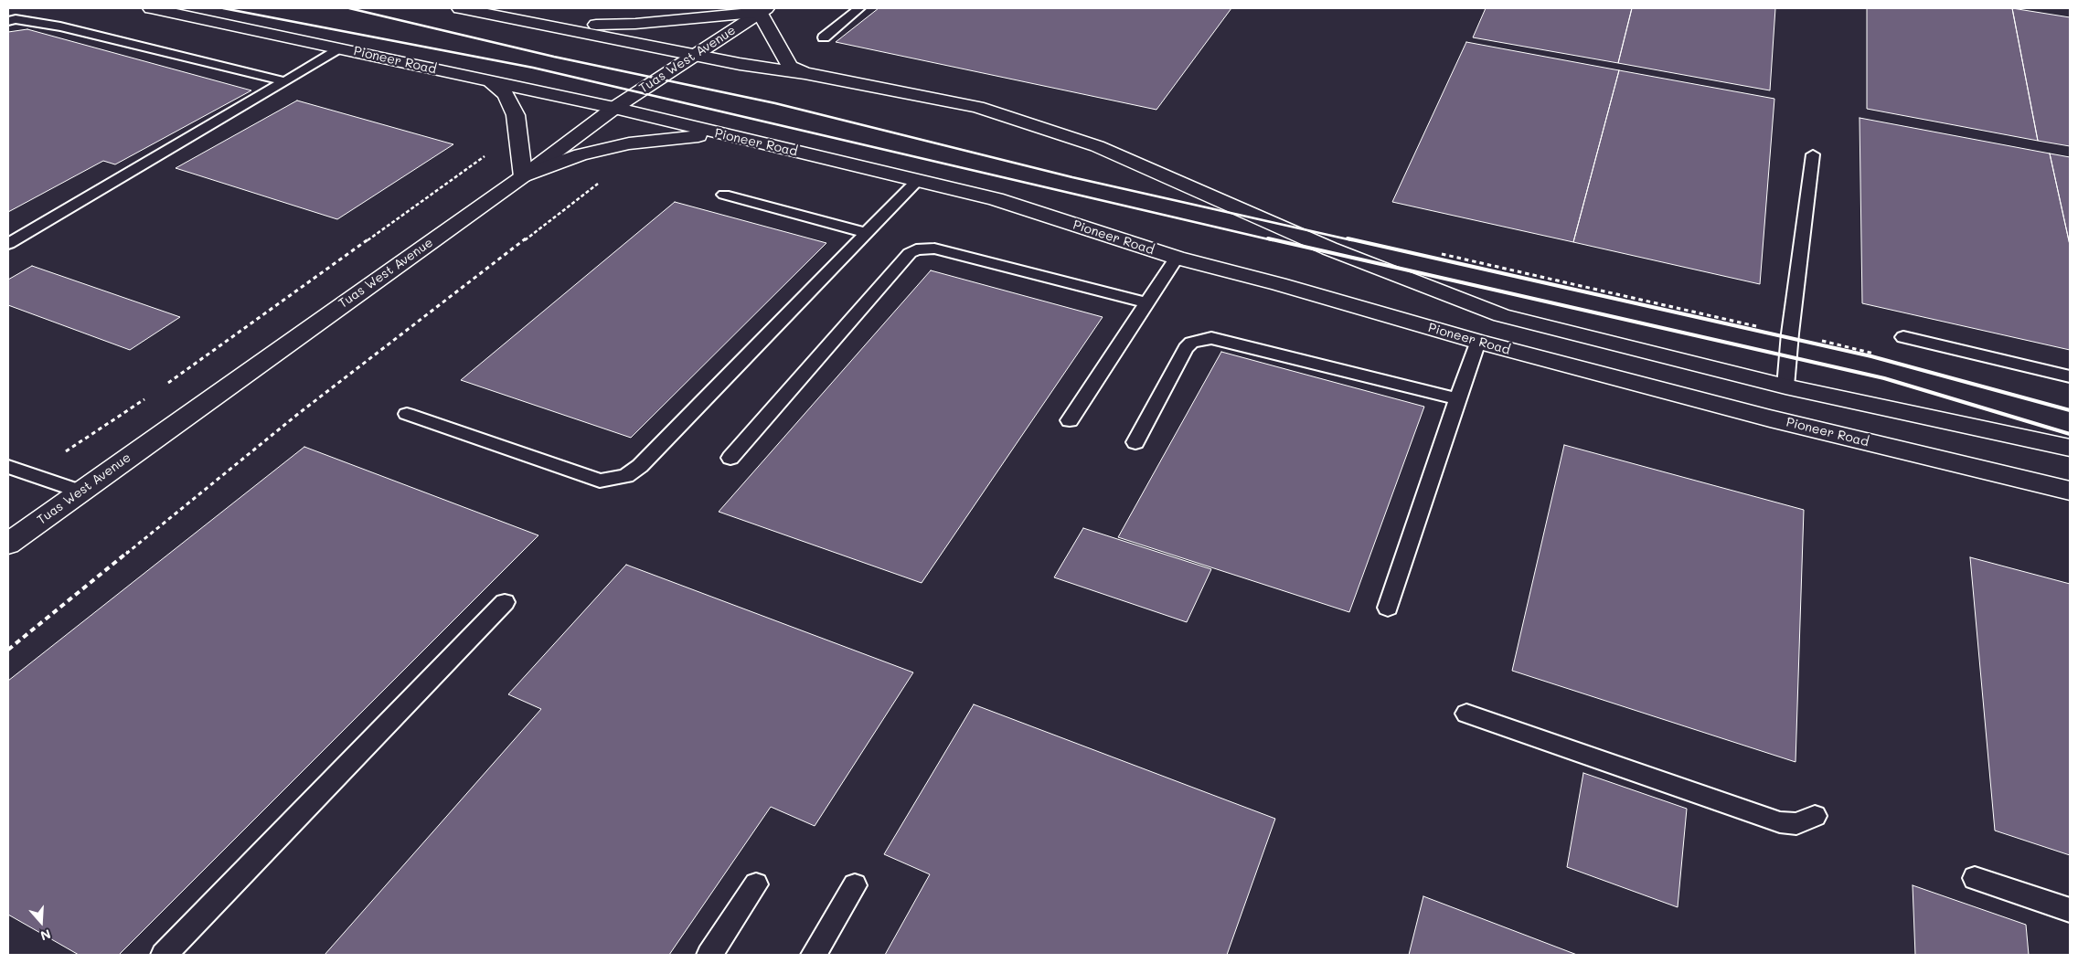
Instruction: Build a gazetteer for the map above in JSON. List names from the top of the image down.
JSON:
{
  "streets": {
    "street": ["Tuas West Avenue", "Pioneer Road"]
  },
  "crossings": [
    ["Tuas West Avenue", "Pioneer Road"]
  ],
  "north": "bottom"
}
